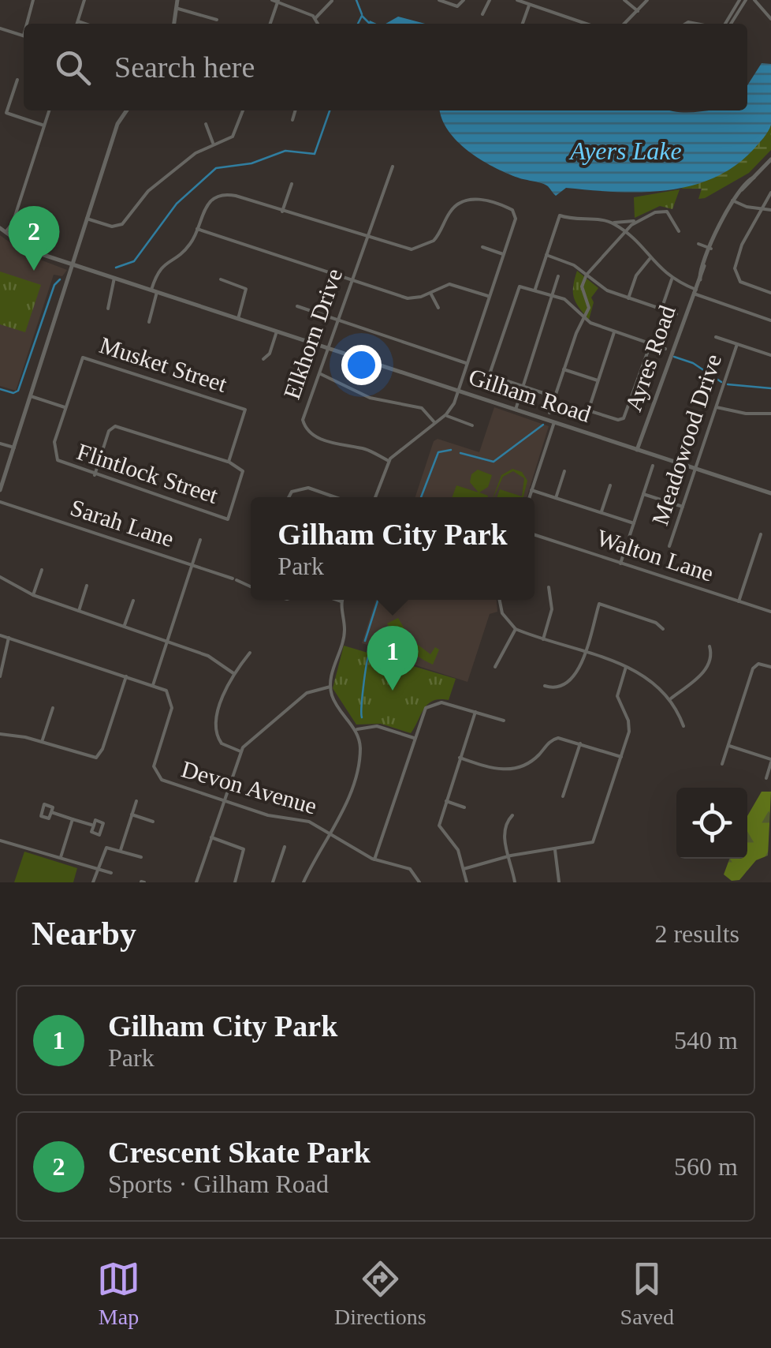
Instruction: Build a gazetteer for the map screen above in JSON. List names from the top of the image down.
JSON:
{
  "streets": {
    "street": [
      "Elkhorn Drive",
      "Ayres Road",
      "Musket Street",
      "Gilham Road",
      "Meadowood Drive",
      "Flintlock Street",
      "Sarah Lane",
      "Walton Lane",
      "Devon Avenue"
    ]
  },
  "crossings": [
    ["Elkhorn Drive", "Gilham Road"],
    ["Ayres Road", "Gilham Road"],
    ["Musket Street", "Flintlock Street"],
    ["Gilham Road", "Meadowood Drive"]
  ],
  "water": ["Ayers Lake"],
  "page": {
    "search": "Search here",
    "pins": ["2", "1"],
    "popup": ["Gilham City Park", "Park"],
    "heading": ["Nearby", "2 results"],
    "list": [
      {
        "mark": "1",
        "name": "Gilham City Park",
        "note": "Park",
        "value": "540 m"
      },
      {
        "mark": "2",
        "name": "Crescent Skate Park",
        "note": "Sports · Gilham Road",
        "value": "560 m"
      }
    ],
    "nav": ["Map", "Directions", "Saved"]
  }
}
